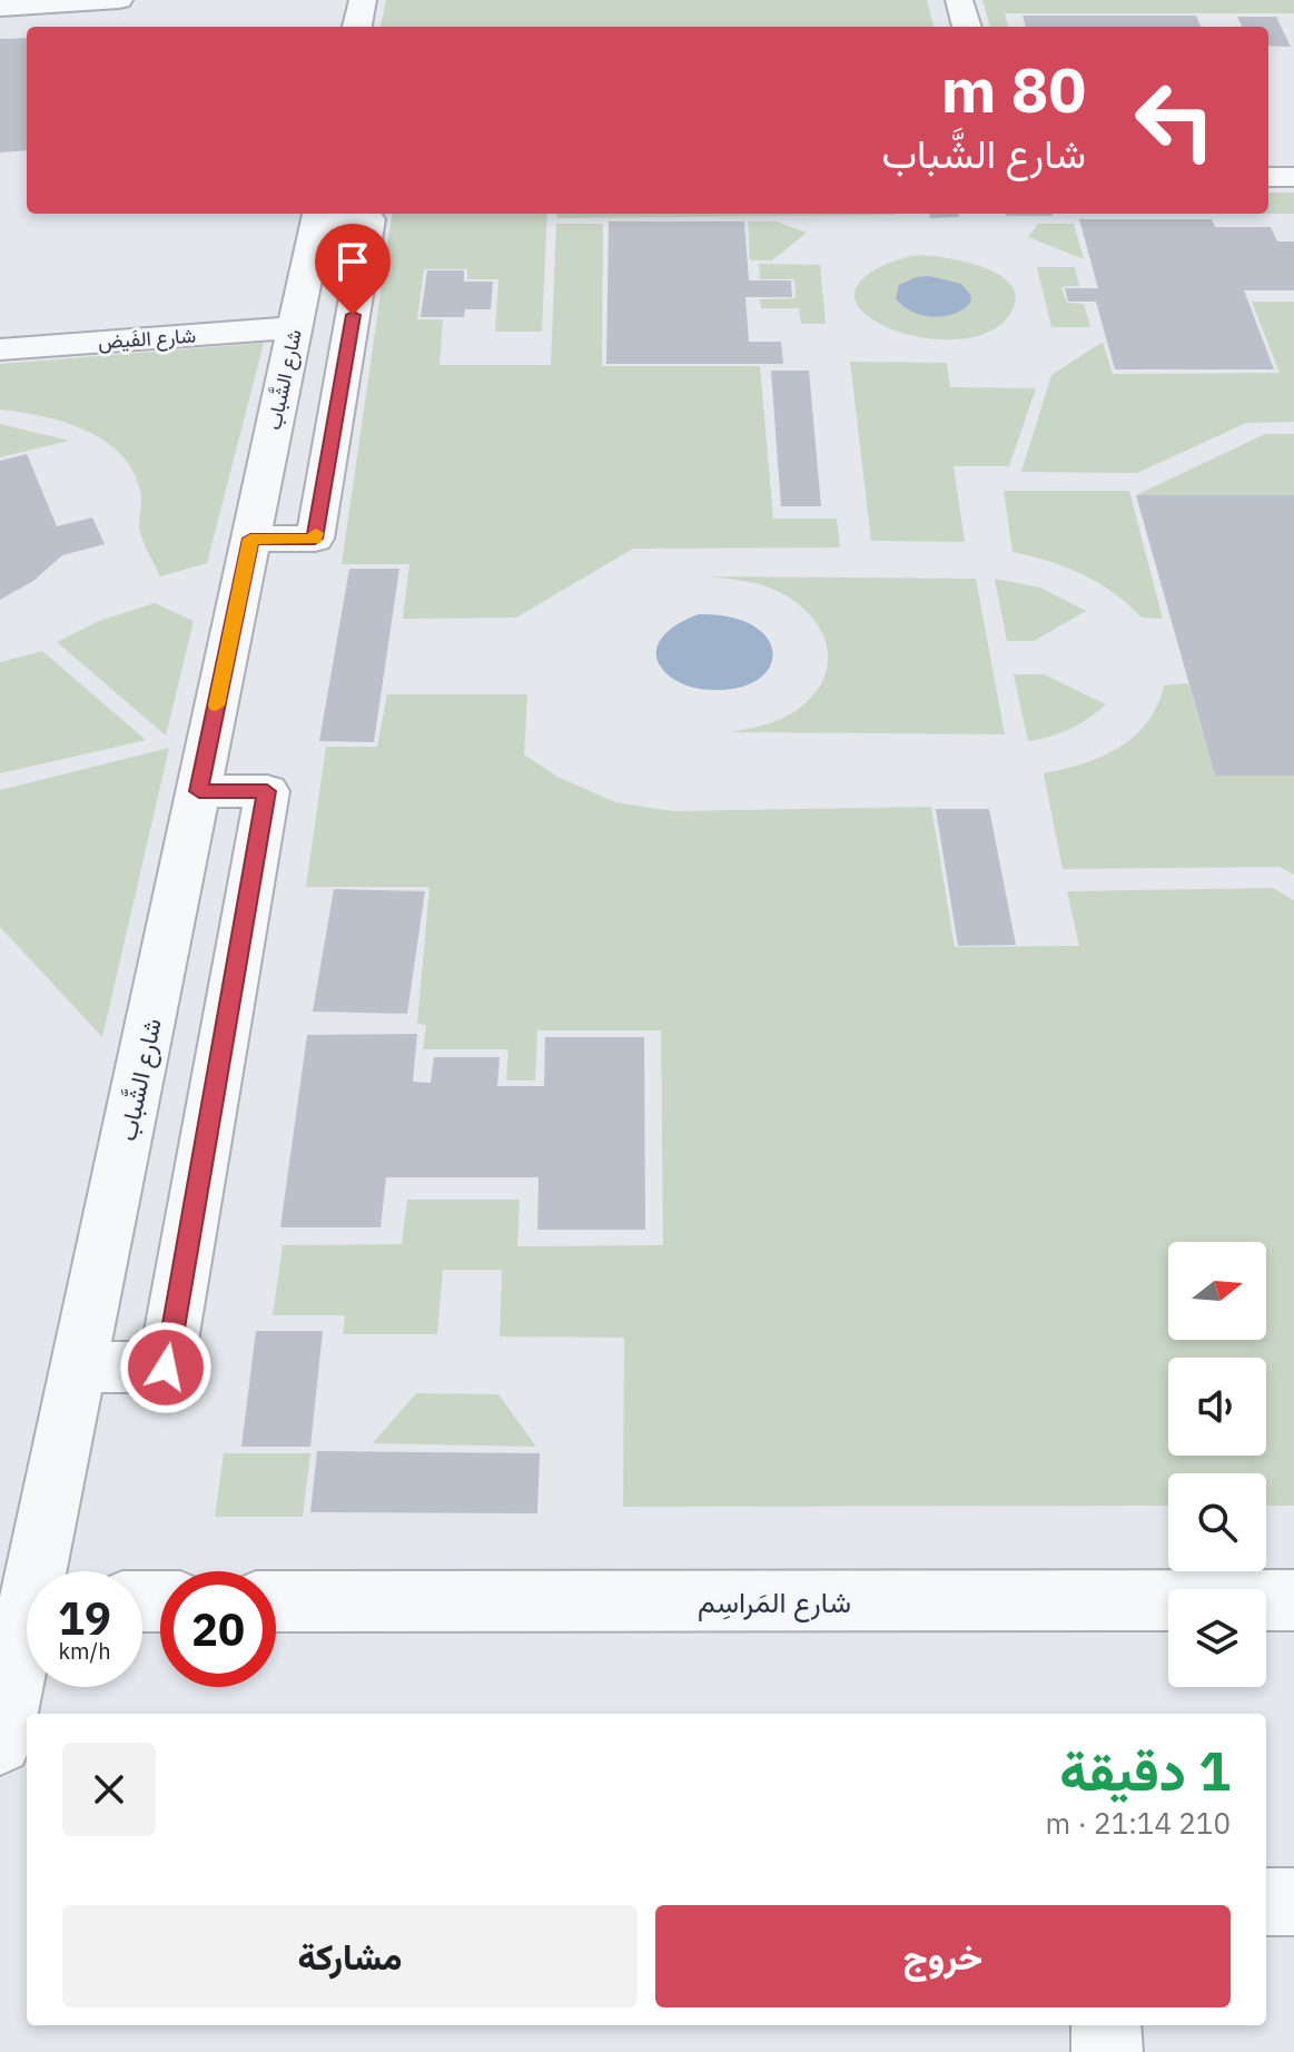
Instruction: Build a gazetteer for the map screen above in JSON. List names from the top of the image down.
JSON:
{
  "streets": {
    "street": ["شارع الفَيض", "شارع الشَّباب", "شارع المَراسِم"]
  },
  "crossings": [
    ["شارع الفَيض", "شارع الشَّباب"]
  ],
  "north": "right",
  "page": {
    "turn": ["80 m", "شارع الشَّباب"],
    "speed": "19 km/h",
    "limit": "20",
    "heading": ["1 دقيقة", "210 m · 21:14"],
    "buttons": ["خروج", "مشاركة"]
  }
}
